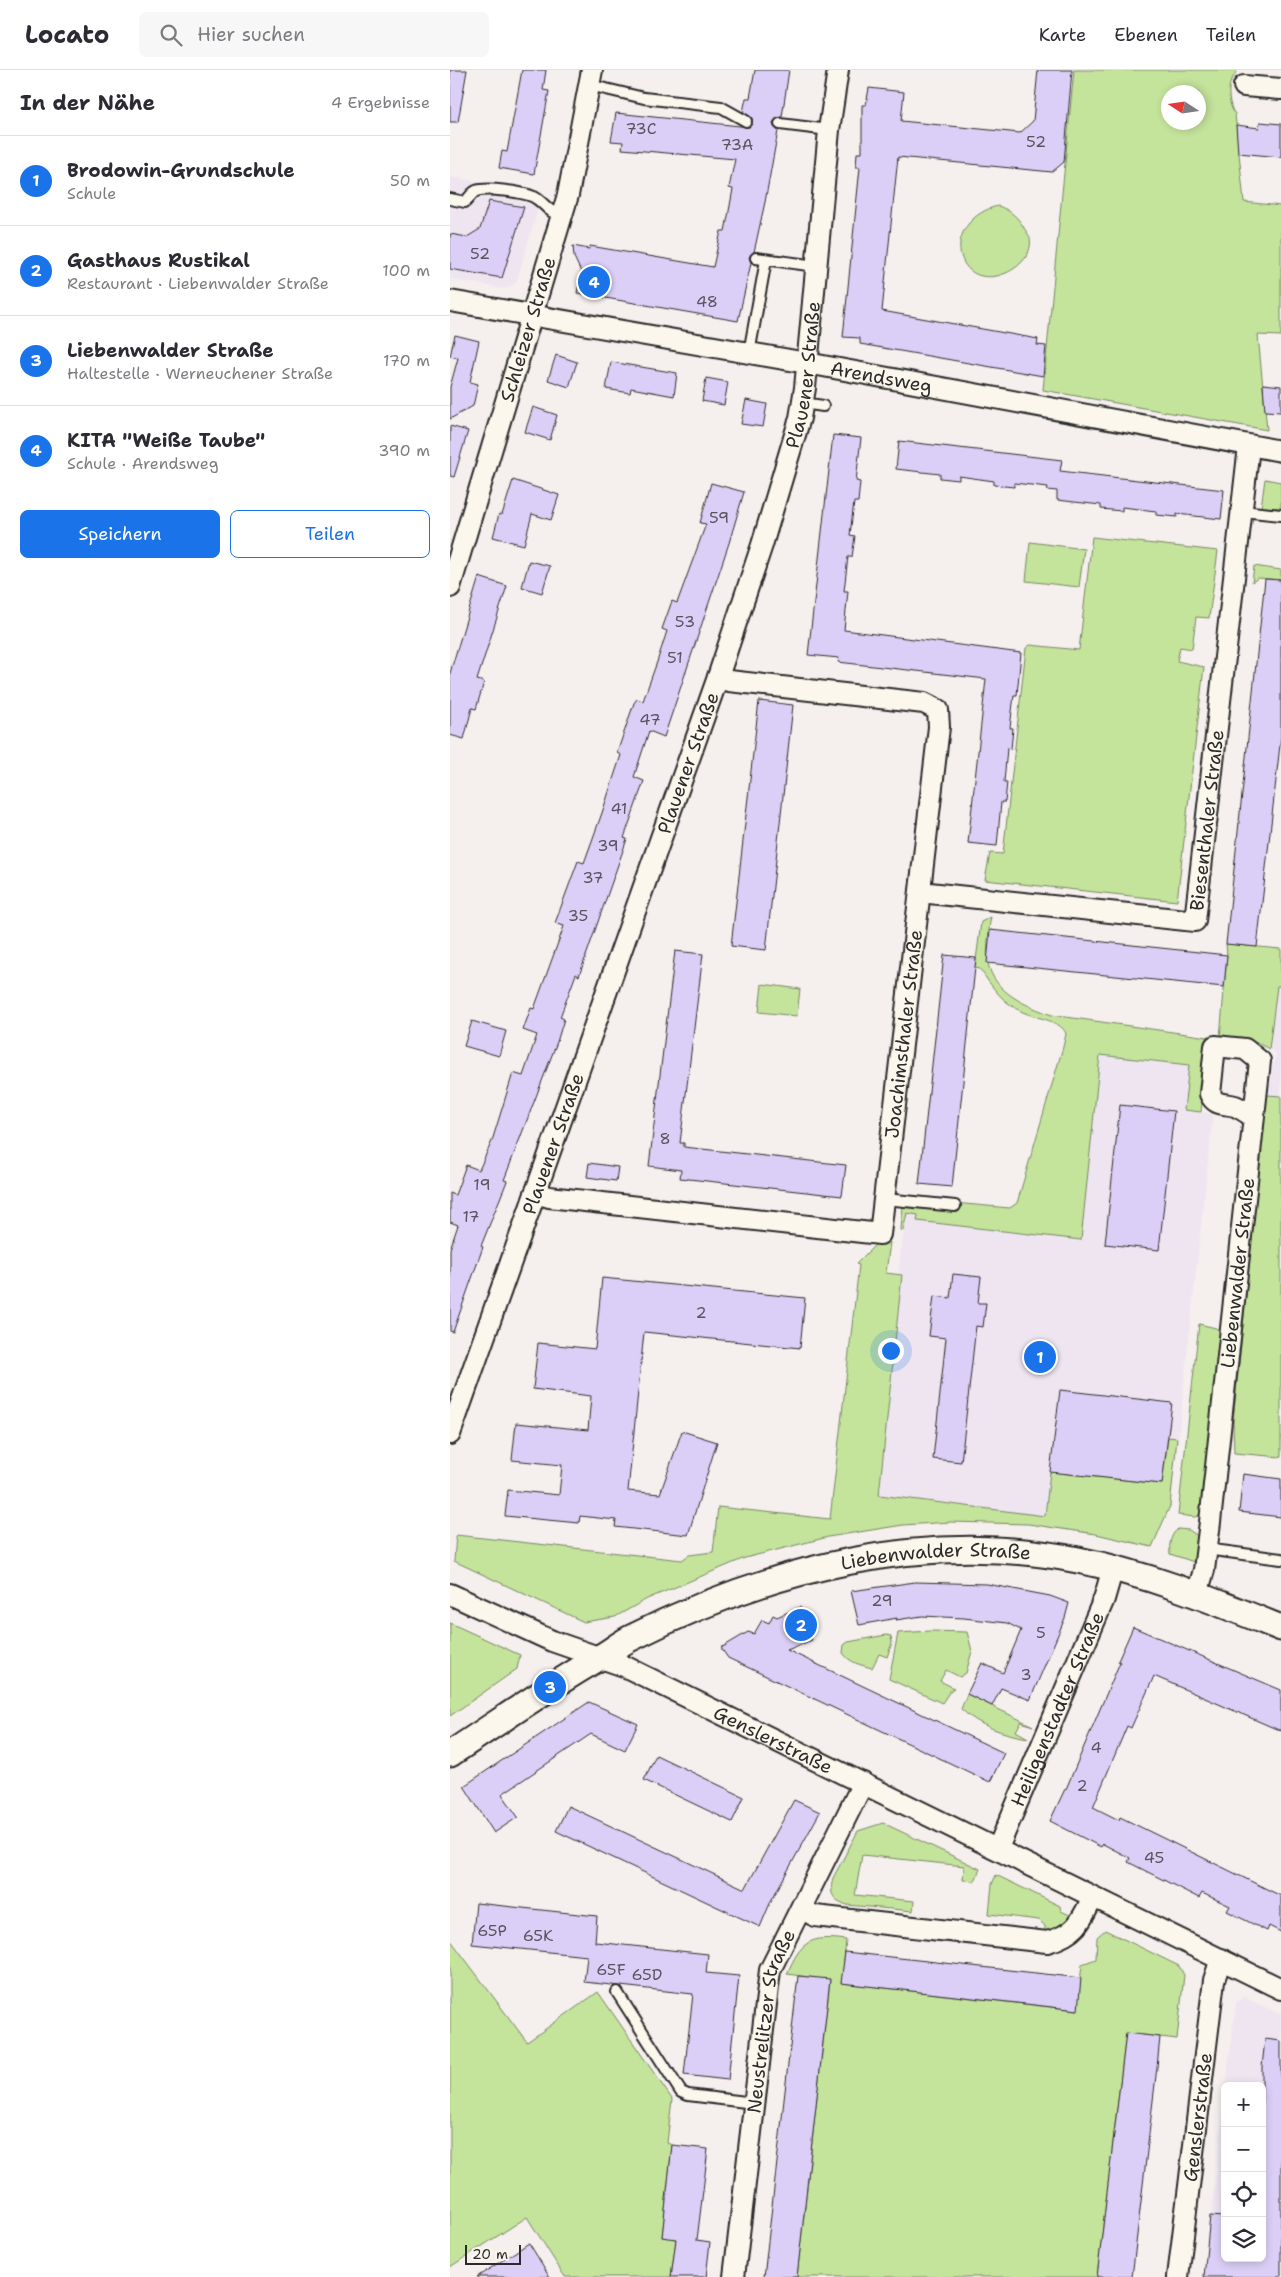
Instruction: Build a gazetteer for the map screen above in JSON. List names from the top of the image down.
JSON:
{
  "streets": {
    "street": [
      "Schleizer Straße",
      "Plauener Straße",
      "Arendsweg",
      "Biesenthaler Straße",
      "Joachimsthaler Straße",
      "Liebenwalder Straße",
      "Heiligenstadter Straße",
      "Genslerstraße",
      "Neustrelitzer Straße"
    ]
  },
  "crossings": [
    ["Schleizer Straße", "Arendsweg"],
    ["Plauener Straße", "Arendsweg"],
    ["Plauener Straße", "Joachimsthaler Straße"],
    ["Arendsweg", "Biesenthaler Straße"],
    ["Biesenthaler Straße", "Joachimsthaler Straße"],
    ["Liebenwalder Straße", "Heiligenstadter Straße"],
    ["Liebenwalder Straße", "Genslerstraße"],
    ["Heiligenstadter Straße", "Genslerstraße"],
    ["Genslerstraße", "Neustrelitzer Straße"]
  ],
  "house_numbers": [
    "73C",
    "52",
    "73A",
    "52",
    "48",
    "59",
    "53",
    "51",
    "47",
    "41",
    "39",
    "37",
    "35",
    "8",
    "19",
    "17",
    "2",
    "29",
    "5",
    "3",
    "4",
    "2",
    "45",
    "65P",
    "65K",
    "65F",
    "65D"
  ],
  "scale_bar": "20 m",
  "north": "left",
  "page": {
    "header": "Locato",
    "search": "Hier suchen",
    "nav": ["Karte", "Ebenen", "Teilen"],
    "heading": ["In der Nähe", "4 Ergebnisse"],
    "list": [
      {
        "mark": "1",
        "name": "Brodowin-Grundschule",
        "note": "Schule",
        "value": "50 m"
      },
      {
        "mark": "2",
        "name": "Gasthaus Rustikal",
        "note": "Restaurant · Liebenwalder Straße",
        "value": "100 m"
      },
      {
        "mark": "3",
        "name": "Liebenwalder Straße",
        "note": "Haltestelle · Werneuchener Straße",
        "value": "170 m"
      },
      {
        "mark": "4",
        "name": "KITA \"Weiße Taube\"",
        "note": "Schule · Arendsweg",
        "value": "390 m"
      }
    ],
    "pins": [
      "4",
      "1",
      "2",
      "3"
    ],
    "buttons": ["Speichern", "Teilen"],
    "map_buttons": ["+", "−"],
    "scale": "20 m"
  }
}
